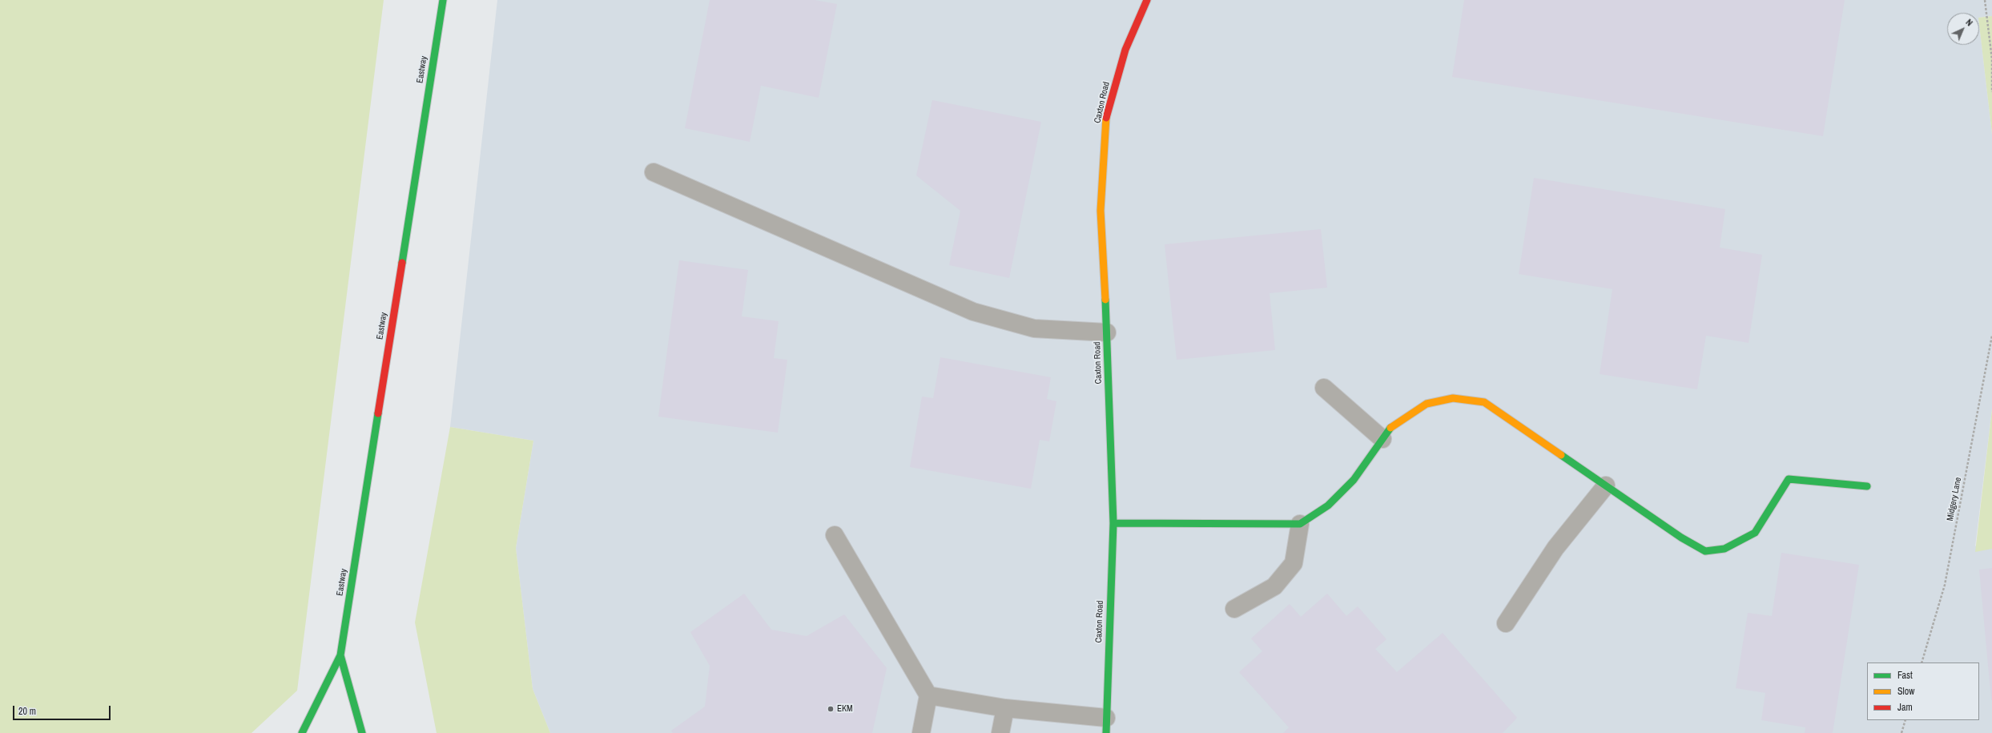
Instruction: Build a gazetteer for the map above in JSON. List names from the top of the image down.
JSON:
{
  "streets": {
    "street": ["Eastway", "Caxton Road"],
    "path": ["Midgery Lane"]
  },
  "places": ["EKM"],
  "legend": ["Fast", "Slow", "Jam"],
  "scale_bar": "20 m",
  "north": "top right"
}
